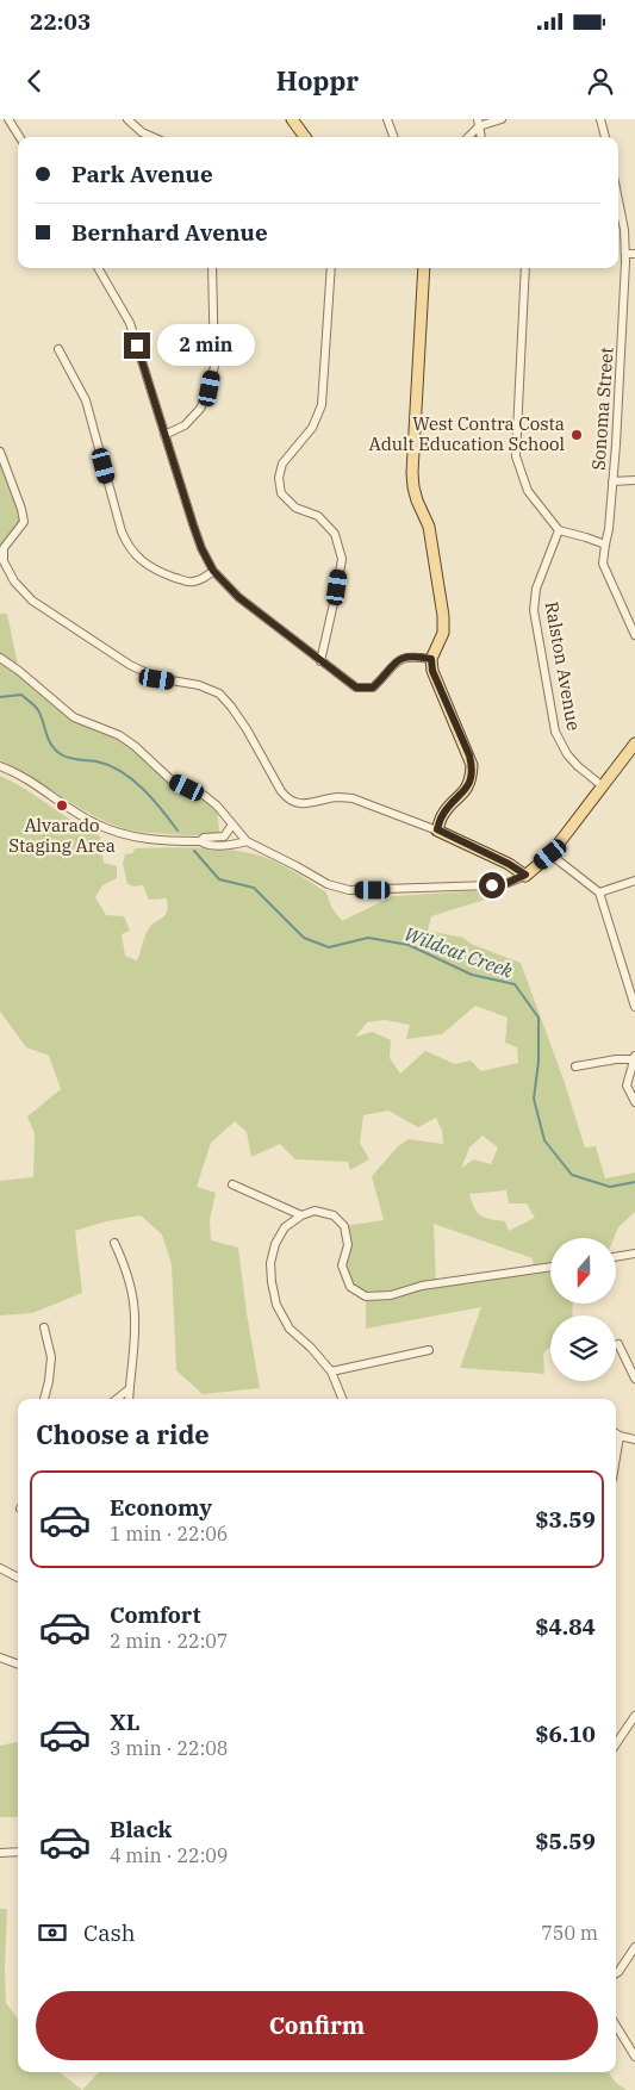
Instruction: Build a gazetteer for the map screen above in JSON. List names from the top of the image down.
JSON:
{
  "streets": {
    "street": ["Sonoma Street", "Ralston Avenue"]
  },
  "water": ["Wildcat Creek"],
  "places": ["West Contra Costa Adult Education School", "Alvarado Staging Area"],
  "north": "bottom",
  "page": {
    "status": "22:03",
    "header": "Hoppr",
    "banner": ["Park Avenue", "Bernhard Avenue"],
    "bubble": "2 min",
    "heading": "Choose a ride",
    "list": [
      {
        "name": "Economy",
        "note": "1 min · 22:06",
        "value": "$3.59"
      },
      {
        "name": "Comfort",
        "note": "2 min · 22:07",
        "value": "$4.84"
      },
      {
        "name": "XL",
        "note": "3 min · 22:08",
        "value": "$6.10"
      },
      {
        "name": "Black",
        "note": "4 min · 22:09",
        "value": "$5.59"
      }
    ],
    "pay": ["Cash", "750 m"],
    "buttons": "Confirm"
  }
}
